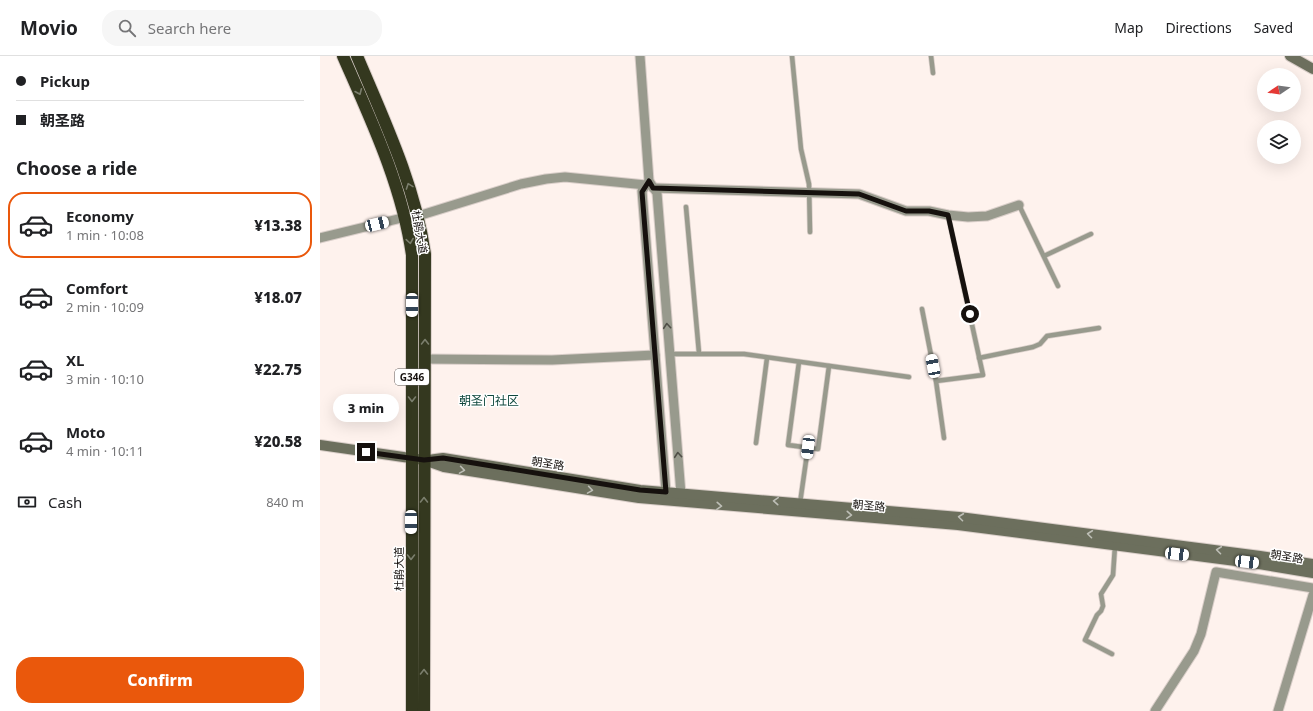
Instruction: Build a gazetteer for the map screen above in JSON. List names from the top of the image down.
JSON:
{
  "streets": {
    "highway": ["杜鹃大道", "G346"],
    "main road": ["朝圣路"]
  },
  "crossings": [
    ["杜鹃大道", "朝圣路"]
  ],
  "districts": ["朝圣门社区"],
  "north": "left",
  "page": {
    "header": "Movio",
    "search": "Search here",
    "nav": ["Map", "Directions", "Saved"],
    "banner": ["Pickup", "朝圣路"],
    "heading": "Choose a ride",
    "list": [
      {
        "name": "Economy",
        "note": "1 min · 10:08",
        "value": "¥13.38"
      },
      {
        "name": "Comfort",
        "note": "2 min · 10:09",
        "value": "¥18.07"
      },
      {
        "name": "XL",
        "note": "3 min · 10:10",
        "value": "¥22.75"
      },
      {
        "name": "Moto",
        "note": "4 min · 10:11",
        "value": "¥20.58"
      }
    ],
    "bubble": "3 min",
    "pay": ["Cash", "840 m"],
    "buttons": "Confirm"
  }
}
